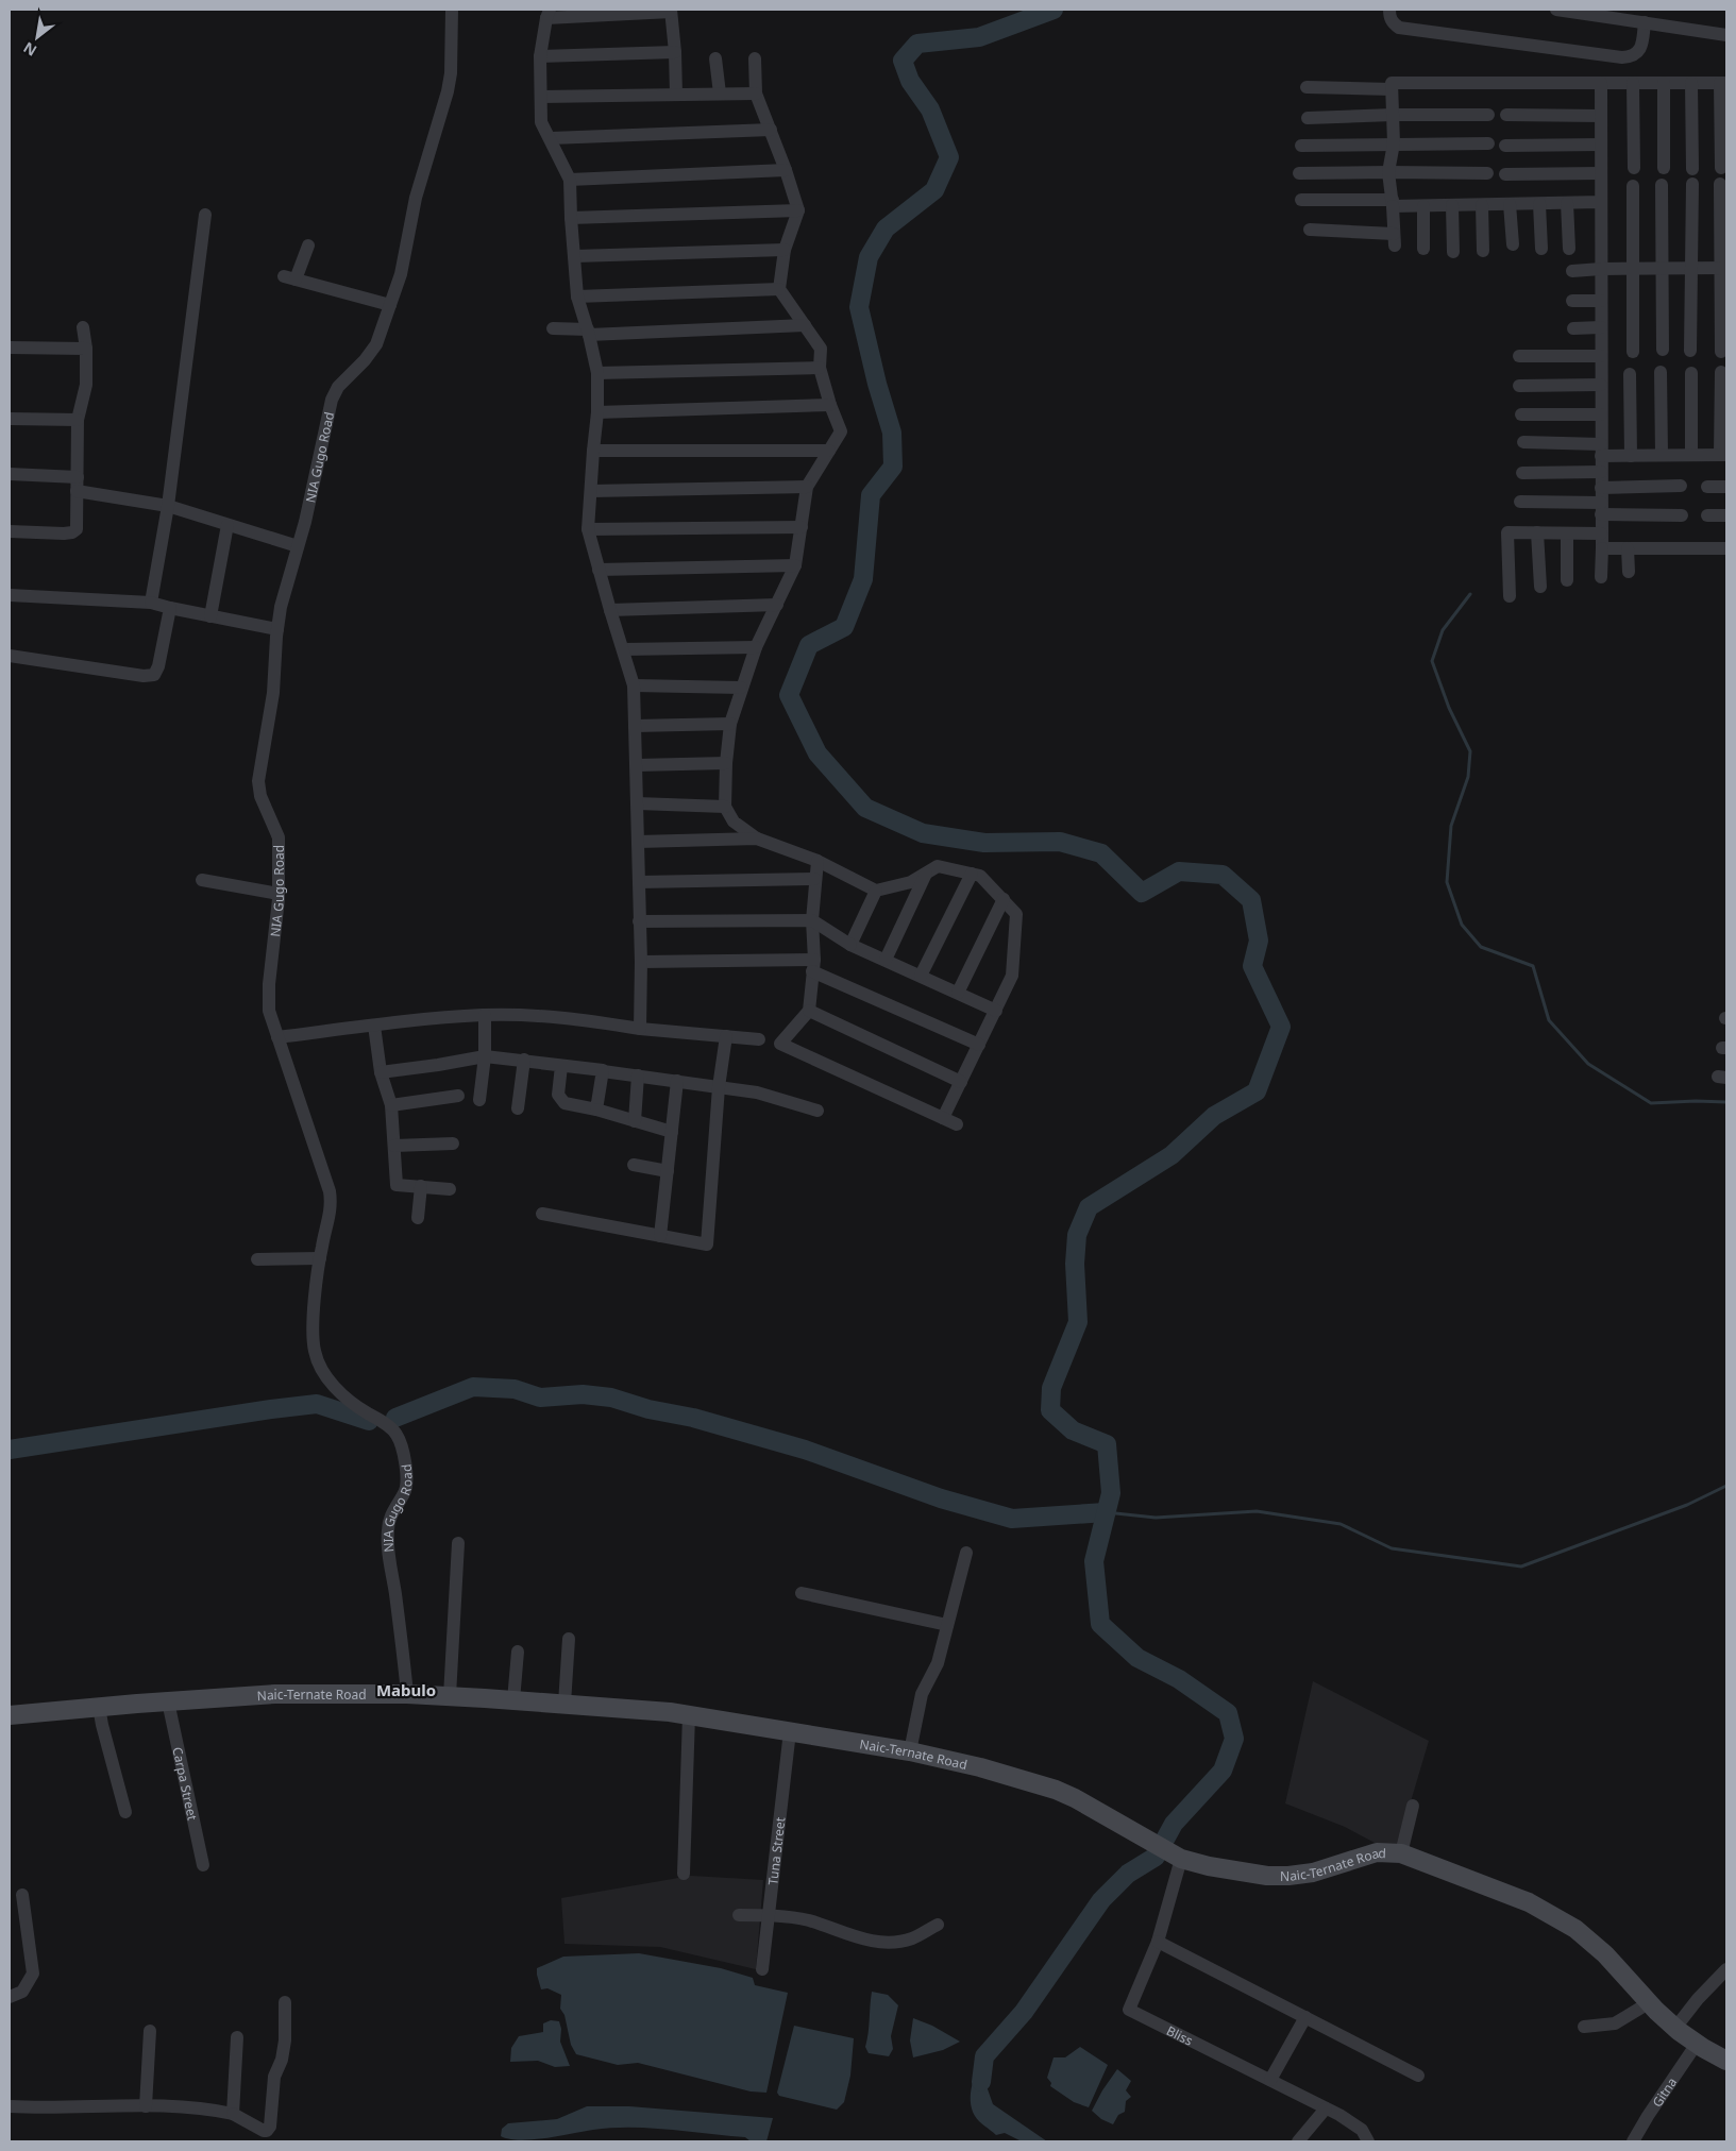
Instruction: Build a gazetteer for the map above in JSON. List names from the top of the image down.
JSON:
{
  "streets": {
    "main road": ["Naic-Ternate Road"],
    "street": [
      "NIA Gugo Road",
      "Carpa Street",
      "Tuna Street",
      "Bliss",
      "Gitna"
    ]
  },
  "crossings": [
    ["NIA Gugo Road", "Naic-Ternate Road"],
    ["Naic-Ternate Road", "Carpa Street"],
    ["Naic-Ternate Road", "Tuna Street"],
    ["Naic-Ternate Road", "Bliss"],
    ["Naic-Ternate Road", "Gitna"]
  ],
  "districts": ["Mabulo"],
  "north": "bottom left"
}
